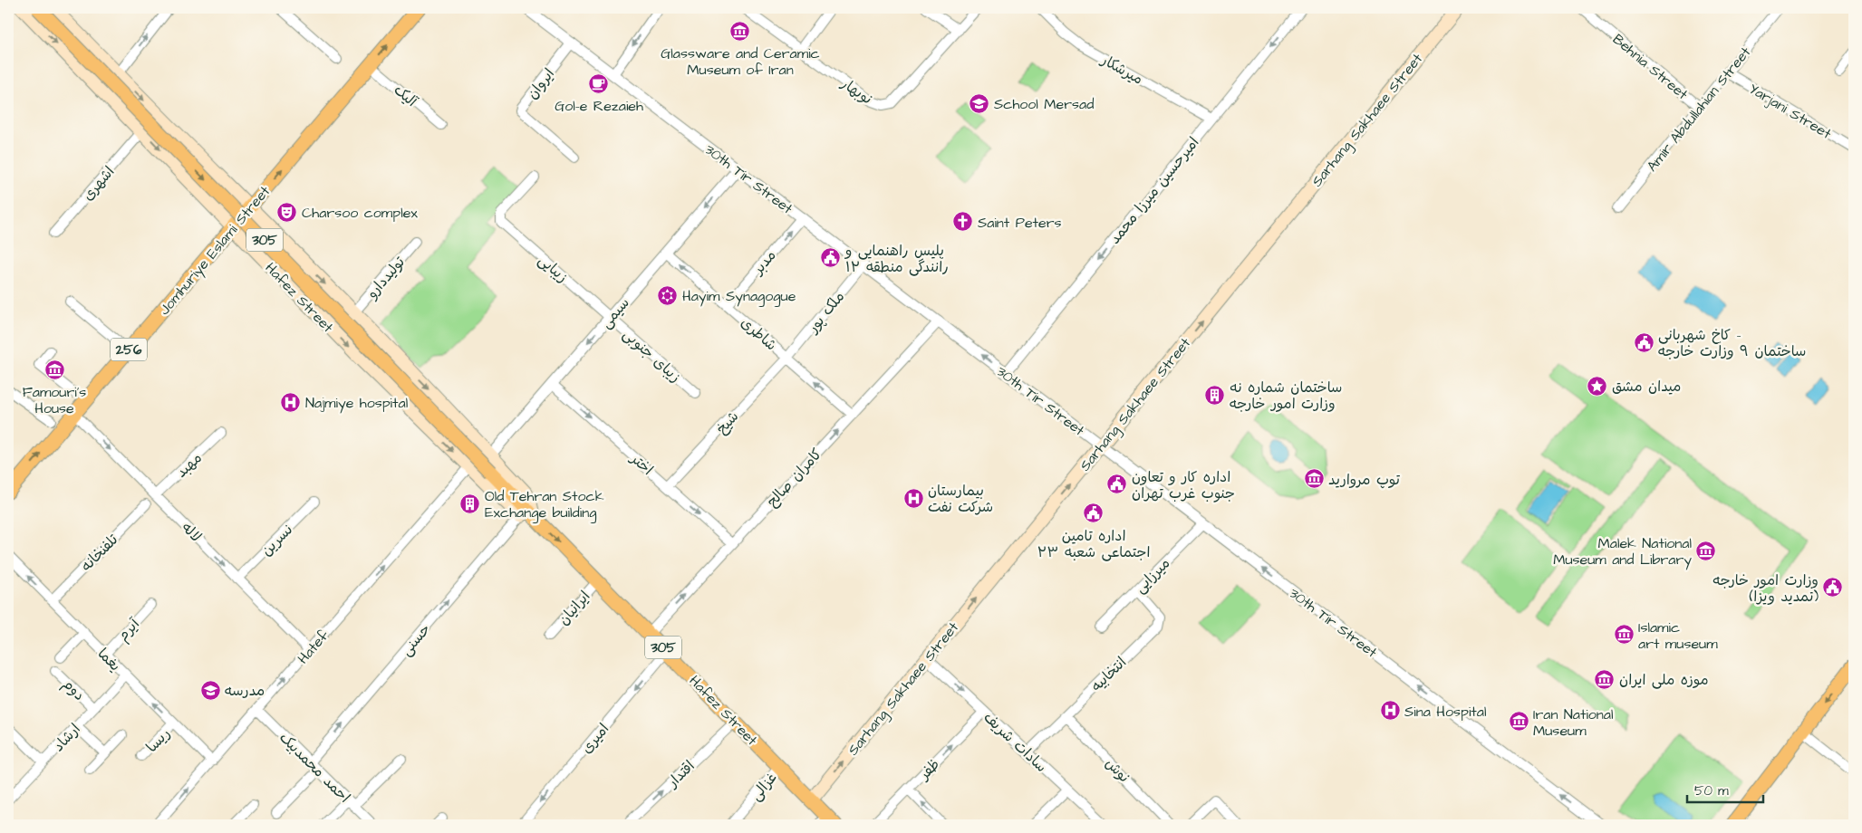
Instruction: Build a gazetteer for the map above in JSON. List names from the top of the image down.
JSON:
{
  "streets": {
    "main road": [
      "Sarhang Sakhaee Street",
      "305",
      "Jomhuriye Eslami Street",
      "Hafez Street",
      "256"
    ],
    "street": [
      "Behnia Street",
      "میرشکار",
      "ایروان",
      "نوبهار",
      "آلیک",
      "Amir Abdullahian Street",
      "Yarjani Street",
      "30th Tir Street",
      "اشهری",
      "امیرحسین میرزا محمد",
      "مدبر",
      "زیبایی",
      "تولیددارو",
      "ملک پور",
      "سیمی",
      "شاطری",
      "زیبای جنوبی",
      "شیخ",
      "اختر",
      "مهبد",
      "کامران صالح",
      "لاله",
      "نسرین",
      "تلفنخانه",
      "میرزایی",
      "ایرانیان",
      "آیرم",
      "حسنی",
      "Hatef",
      "یغما",
      "انتخابیه",
      "دوم",
      "ارشاد",
      "امیری",
      "ریسا",
      "سادات شریف",
      "احمد محمدبیک",
      "ظفر",
      "نوش",
      "اقتدار",
      "غزالی"
    ]
  },
  "crossings": [
    ["Behnia Street", "Amir Abdullahian Street"],
    ["میرشکار", "امیرحسین میرزا محمد"],
    ["ایروان", "30th Tir Street"],
    ["آلیک", "Jomhuriye Eslami Street"],
    ["Amir Abdullahian Street", "Yarjani Street"],
    ["Sarhang Sakhaee Street", "30th Tir Street"],
    ["Sarhang Sakhaee Street", "Hafez Street"],
    ["Sarhang Sakhaee Street", "سادات شریف"],
    ["30th Tir Street", "امیرحسین میرزا محمد"],
    ["30th Tir Street", "مدبر"],
    ["30th Tir Street", "ملک پور"],
    ["30th Tir Street", "سیمی"],
    ["30th Tir Street", "کامران صالح"],
    ["30th Tir Street", "میرزایی"],
    ["اشهری", "Hafez Street"],
    ["Jomhuriye Eslami Street", "Hafez Street"],
    ["Jomhuriye Eslami Street", "لاله"],
    ["مدبر", "شاطری"],
    ["زیبایی", "سیمی"],
    ["زیبایی", "زیبای جنوبی"],
    ["تولیددارو", "Hafez Street"],
    ["Hafez Street", "سیمی"],
    ["Hafez Street", "کامران صالح"],
    ["Hafez Street", "ایرانیان"],
    ["Hafez Street", "حسنی"],
    ["Hafez Street", "Hatef"],
    ["Hafez Street", "امیری"],
    ["Hafez Street", "اقتدار"],
    ["Hafez Street", "غزالی"],
    ["ملک پور", "شاطری"],
    ["ملک پور", "شیخ"],
    ["سیمی", "شاطری"],
    ["سیمی", "زیبای جنوبی"],
    ["سیمی", "اختر"],
    ["شاطری", "شیخ"],
    ["شاطری", "کامران صالح"],
    ["شیخ", "اختر"],
    ["اختر", "کامران صالح"],
    ["مهبد", "لاله"],
    ["لاله", "نسرین"],
    ["لاله", "Hatef"],
    ["تلفنخانه", "یغما"],
    ["میرزایی", "انتخابیه"],
    ["آیرم", "یغما"],
    ["حسنی", "احمد محمدبیک"],
    ["Hatef", "یغما"],
    ["Hatef", "احمد محمدبیک"],
    ["یغما", "ارشاد"],
    ["یغما", "ریسا"],
    ["انتخابیه", "سادات شریف"],
    ["انتخابیه", "نوش"],
    ["دوم", "ارشاد"],
    ["سادات شریف", "ظفر"]
  ],
  "one_way": [
    "Sarhang Sakhaee Street",
    "30th Tir Street",
    "امیرحسین میرزا محمد",
    "Jomhuriye Eslami Street",
    "مدبر",
    "Hafez Street",
    "سیمی",
    "شاطری",
    "اختر",
    "کامران صالح",
    "لاله",
    "حسنی",
    "Hatef",
    "امیری",
    "ظفر",
    "اقتدار"
  ],
  "places": {
    "museum": [
      "Glassware and Ceramic Museum of Iran",
      "Famouri's House",
      "توپ مروارید",
      "Malek National Museum and Library",
      "Islamic art museum",
      "موزه ملی ایران",
      "Iran National Museum"
    ],
    "cafe": ["Gol-e Rezaieh"],
    "school or university": ["School Mersad", "مدرسه"],
    "theatre": ["Charsoo complex"],
    "church": ["Saint Peters"],
    "public building": [
      "پلیس راهنمایی و رانندگی منطقه ۱۲",
      "کاخ شهربانی - ساختمان ۹ وزارت خارجه",
      "اداره کار و تعاون جنوب غرب تهران",
      "اداره تامین اجتماعی شعبه ۲۳",
      "وزارت امور خارجه (تمدید ویزا)"
    ],
    "synagogue": ["Hayim Synagogue"],
    "place": ["میدان مشق"],
    "building": ["ساختمان شماره نه وزارت امور خارجه", "Old Tehran Stock Exchange building"],
    "hospital": ["Najmiye hospital", "بیمارستان شرکت نفت", "Sina Hospital"]
  },
  "scale_bar": "50 m"
}
